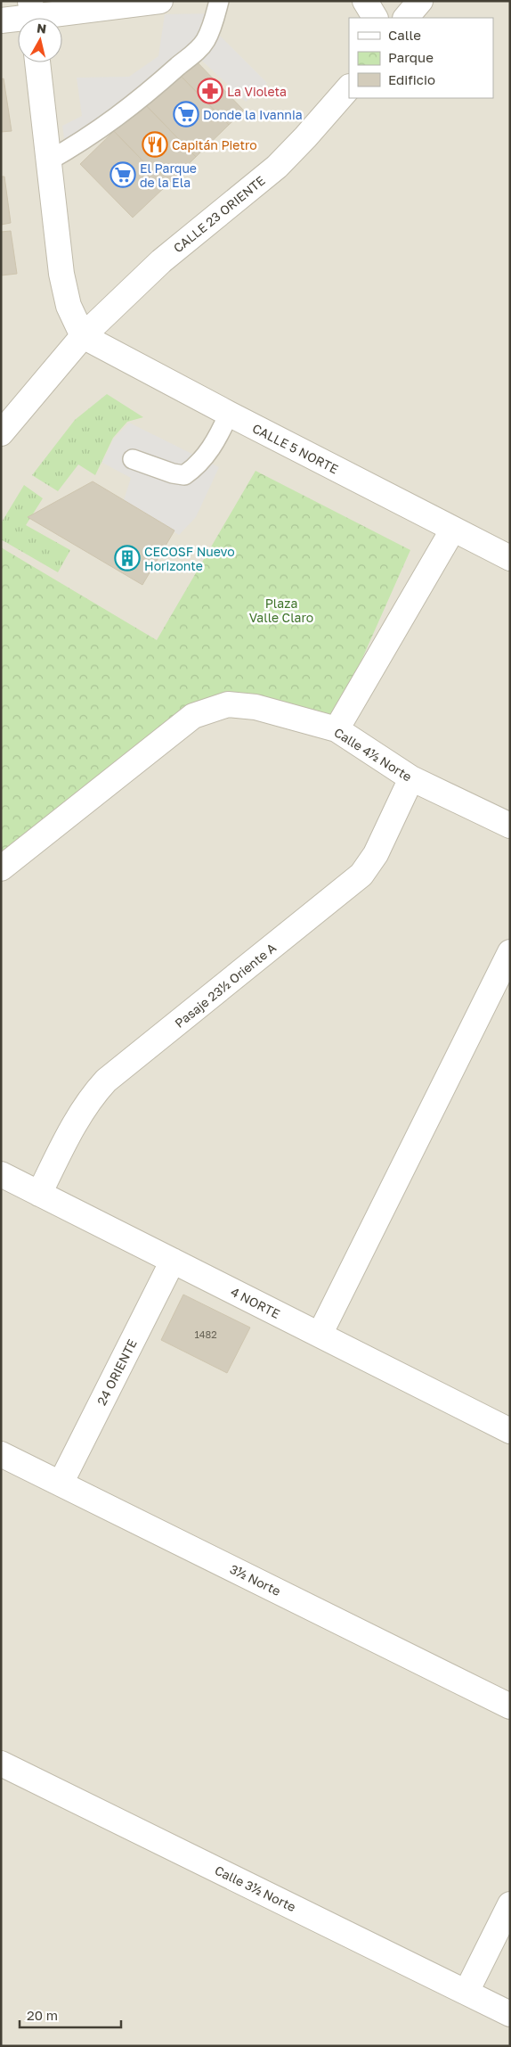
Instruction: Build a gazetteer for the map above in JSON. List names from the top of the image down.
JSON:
{
  "streets": {
    "street": [
      "CALLE 23 ORIENTE",
      "CALLE 5 NORTE",
      "Calle 4½ Norte",
      "Pasaje 23½ Oriente A",
      "4 NORTE",
      "24 ORIENTE",
      "3½ Norte",
      "Calle 3½ Norte"
    ]
  },
  "crossings": [
    ["CALLE 23 ORIENTE", "CALLE 5 NORTE"],
    ["Calle 4½ Norte", "Pasaje 23½ Oriente A"],
    ["Pasaje 23½ Oriente A", "4 NORTE"],
    ["4 NORTE", "24 ORIENTE"],
    ["24 ORIENTE", "3½ Norte"]
  ],
  "parks": ["Plaza Valle Claro"],
  "places": {
    "pharmacy": ["La Violeta"],
    "supermarket": ["Donde la Ivannia", "El Parque de la Ela"],
    "restaurant": ["Capitán Pietro"],
    "building": ["CECOSF Nuevo Horizonte"]
  },
  "house_numbers": ["1482"],
  "legend": ["Calle", "Parque", "Edificio"],
  "scale_bar": "20 m",
  "north": "top"
}
